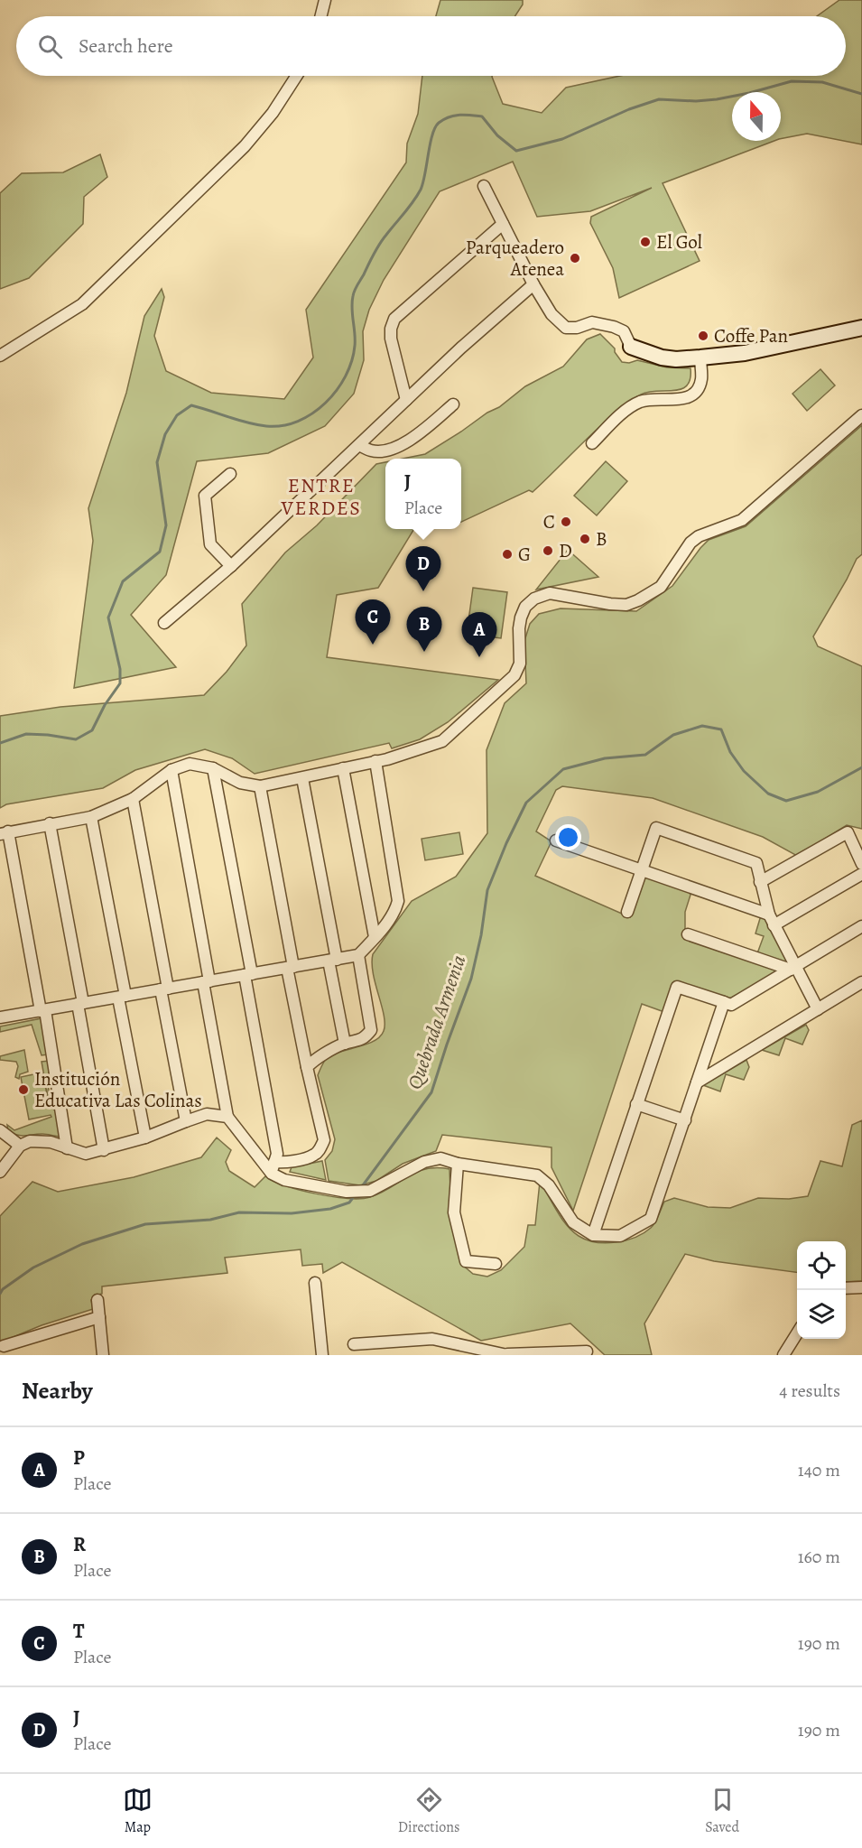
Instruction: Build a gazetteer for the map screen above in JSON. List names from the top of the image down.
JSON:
{
  "districts": ["ENTRE VERDES"],
  "water": ["Quebrada Armenia"],
  "places": [
    "El Gol",
    "Parqueadero Atenea",
    "Coffe Pan",
    "C",
    "B",
    "D",
    "G",
    "Institución Educativa Las Colinas"
  ],
  "north": "top",
  "page": {
    "search": "Search here",
    "popup": ["J", "Place"],
    "pins": [
      "D",
      "C",
      "B",
      "A"
    ],
    "heading": ["Nearby", "4 results"],
    "list": [
      {
        "mark": "A",
        "name": "P",
        "note": "Place",
        "value": "140 m"
      },
      {
        "mark": "B",
        "name": "R",
        "note": "Place",
        "value": "160 m"
      },
      {
        "mark": "C",
        "name": "T",
        "note": "Place",
        "value": "190 m"
      },
      {
        "mark": "D",
        "name": "J",
        "note": "Place",
        "value": "190 m"
      }
    ],
    "nav": ["Map", "Directions", "Saved"]
  }
}
